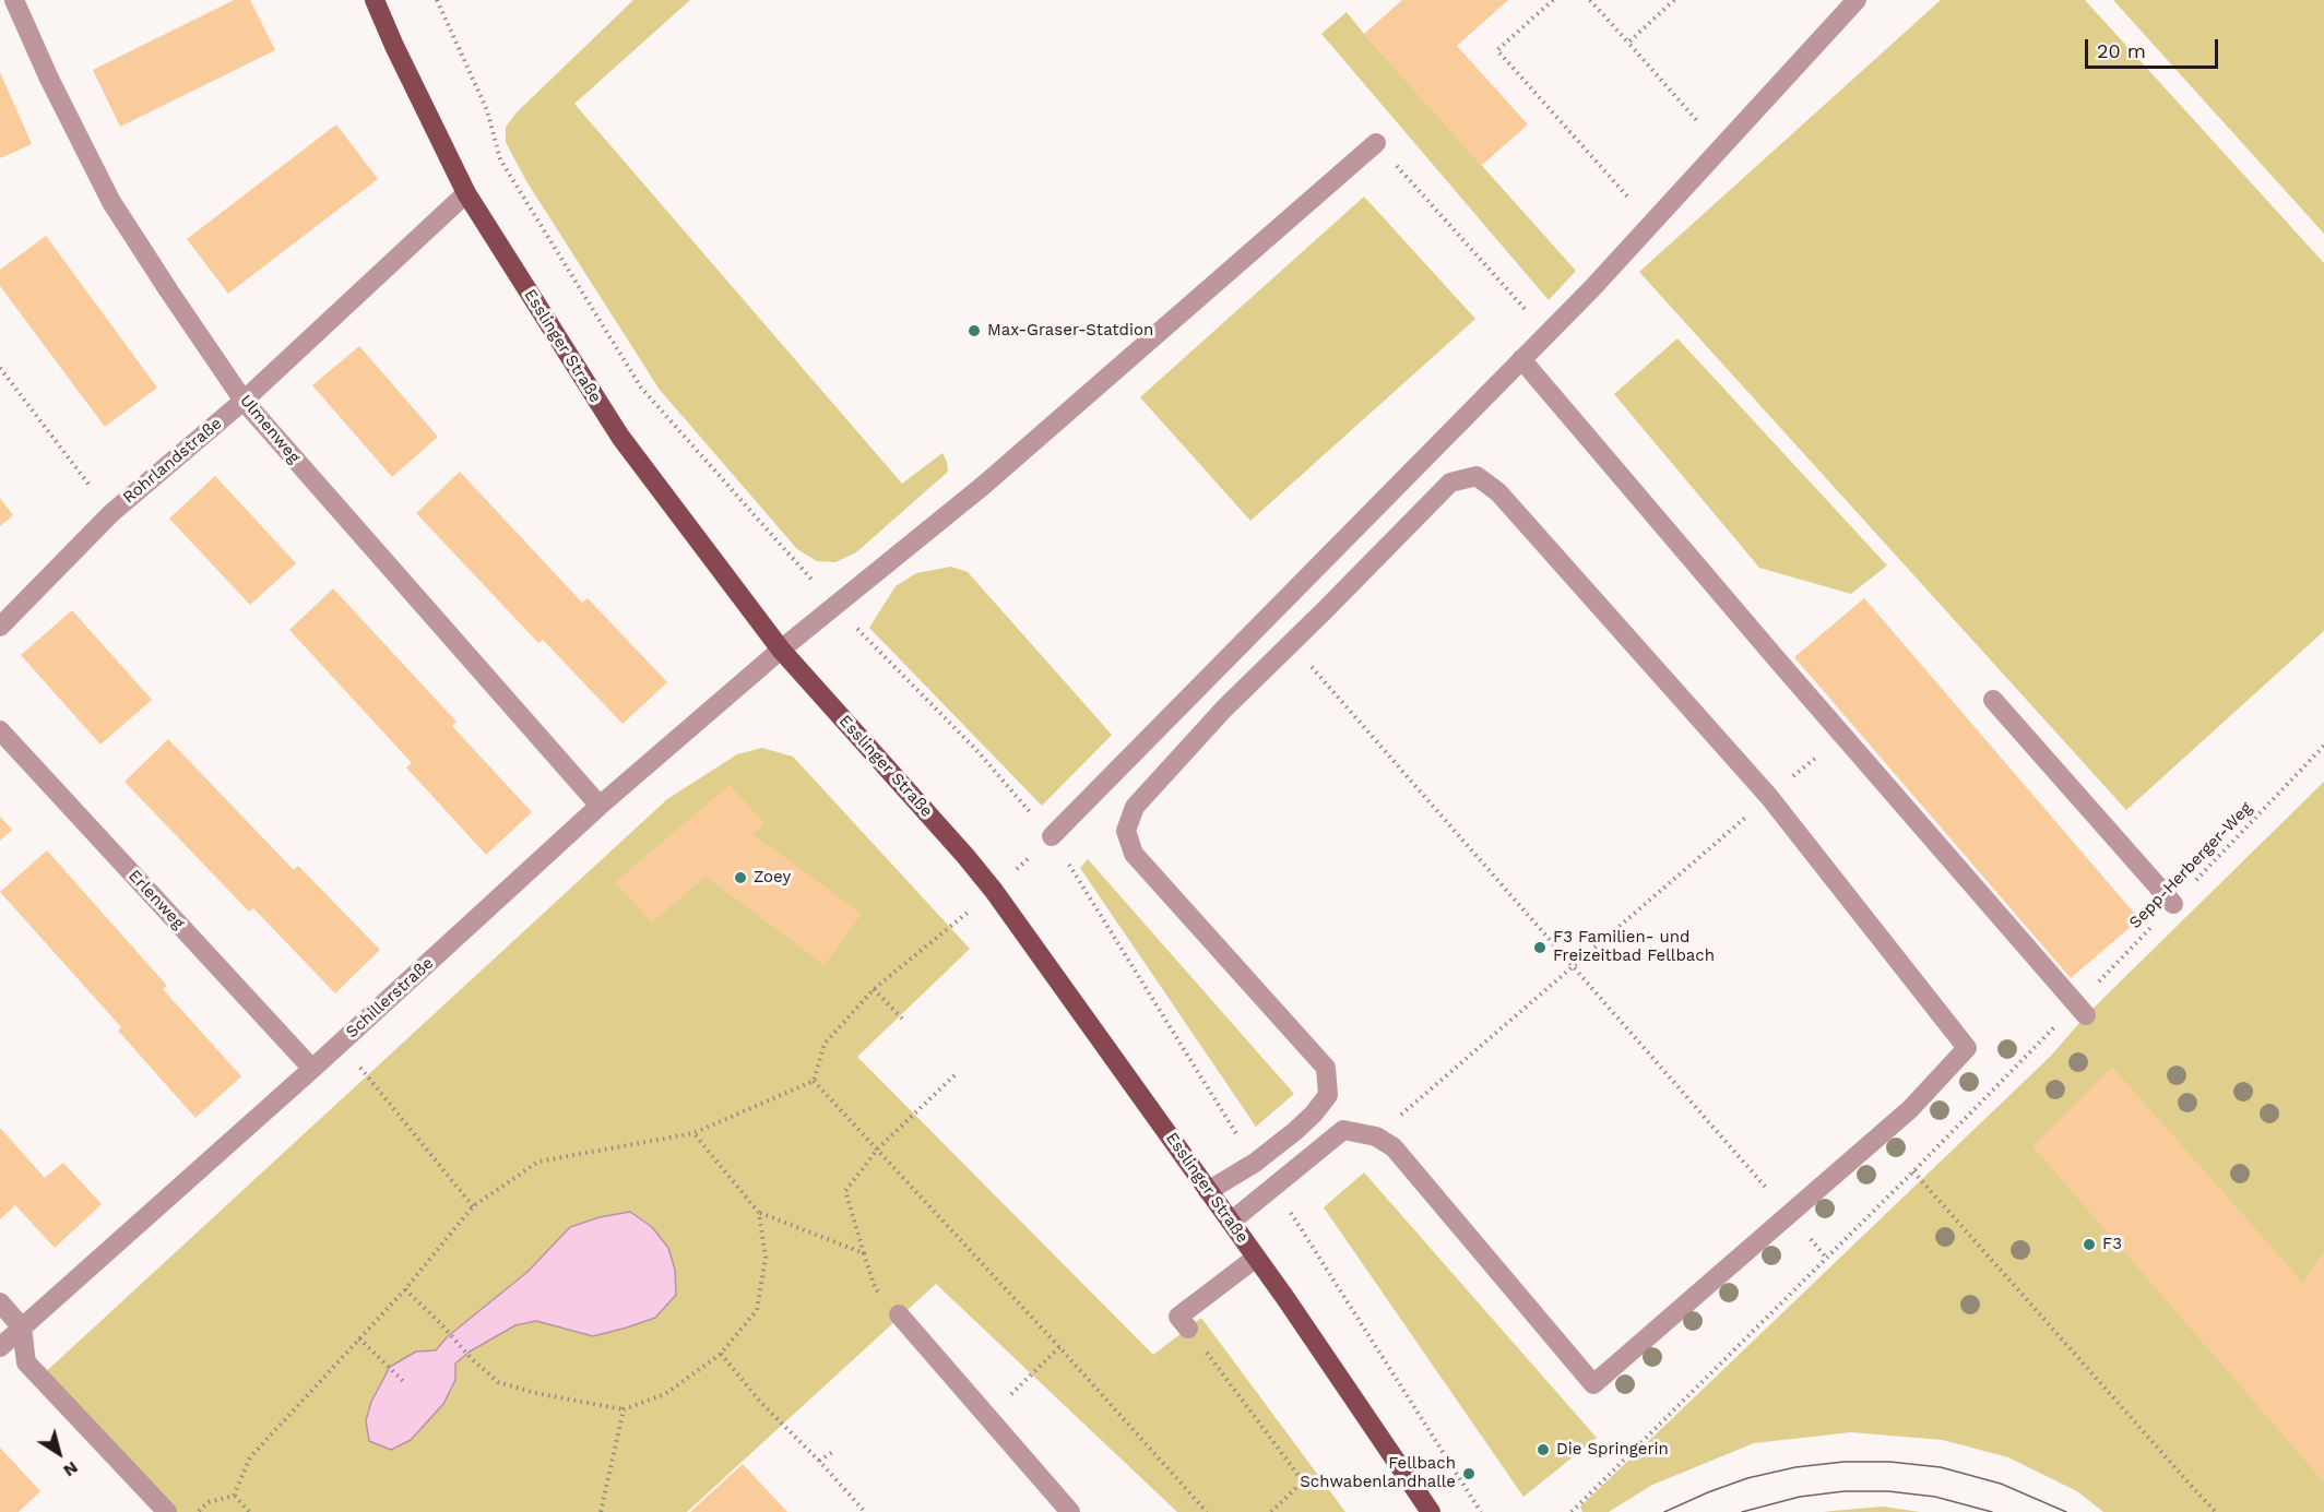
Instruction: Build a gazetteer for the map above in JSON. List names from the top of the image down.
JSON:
{
  "streets": {
    "main road": ["Esslinger Straße"],
    "street": [
      "Ulmenweg",
      "Rohrlandstraße",
      "Erlenweg",
      "Schillerstraße"
    ],
    "path": ["Sepp-Herberger-Weg"]
  },
  "crossings": [
    ["Esslinger Straße", "Rohrlandstraße"],
    ["Esslinger Straße", "Schillerstraße"],
    ["Ulmenweg", "Rohrlandstraße"],
    ["Ulmenweg", "Schillerstraße"],
    ["Erlenweg", "Schillerstraße"]
  ],
  "places": [
    "Max-Graser-Statdion",
    "Zoey",
    "F3 Familien- und Freizeitbad Fellbach",
    "F3",
    "Die Springerin",
    "Fellbach Schwabenlandhalle"
  ],
  "scale_bar": "20 m",
  "north": "bottom right"
}
